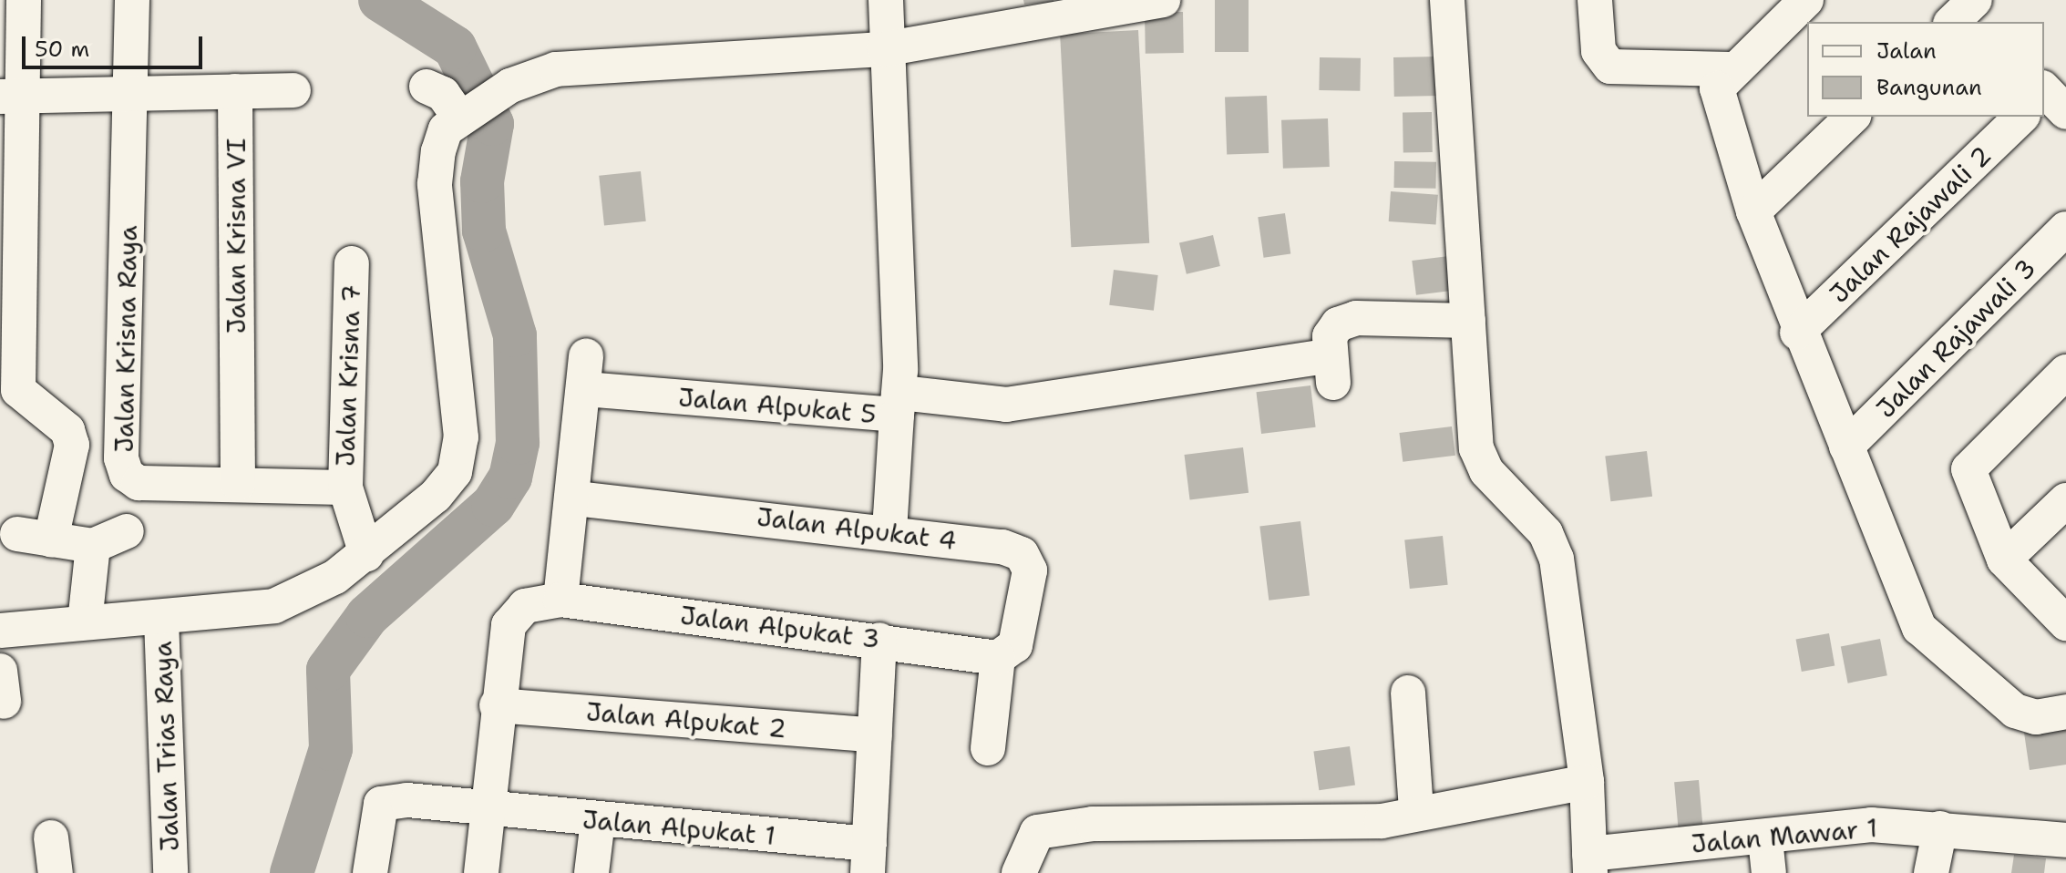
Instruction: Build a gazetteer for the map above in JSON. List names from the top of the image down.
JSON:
{
  "streets": {
    "street": [
      "Jalan Rajawali 2",
      "Jalan Krisna VI",
      "Jalan Rajawali 3",
      "Jalan Krisna Raya",
      "Jalan Krisna 7",
      "Jalan Alpukat 5",
      "Jalan Alpukat 4",
      "Jalan Alpukat 3",
      "Jalan Alpukat 2",
      "Jalan Trias Raya",
      "Jalan Alpukat 1",
      "Jalan Mawar 1"
    ]
  },
  "crossings": [
    ["Jalan Krisna VI", "Jalan Krisna Raya"],
    ["Jalan Krisna Raya", "Jalan Krisna 7"],
    ["Jalan Alpukat 5", "Jalan Alpukat 4"],
    ["Jalan Alpukat 4", "Jalan Alpukat 3"]
  ],
  "legend": ["Jalan", "Bangunan"],
  "scale_bar": "50 m"
}
